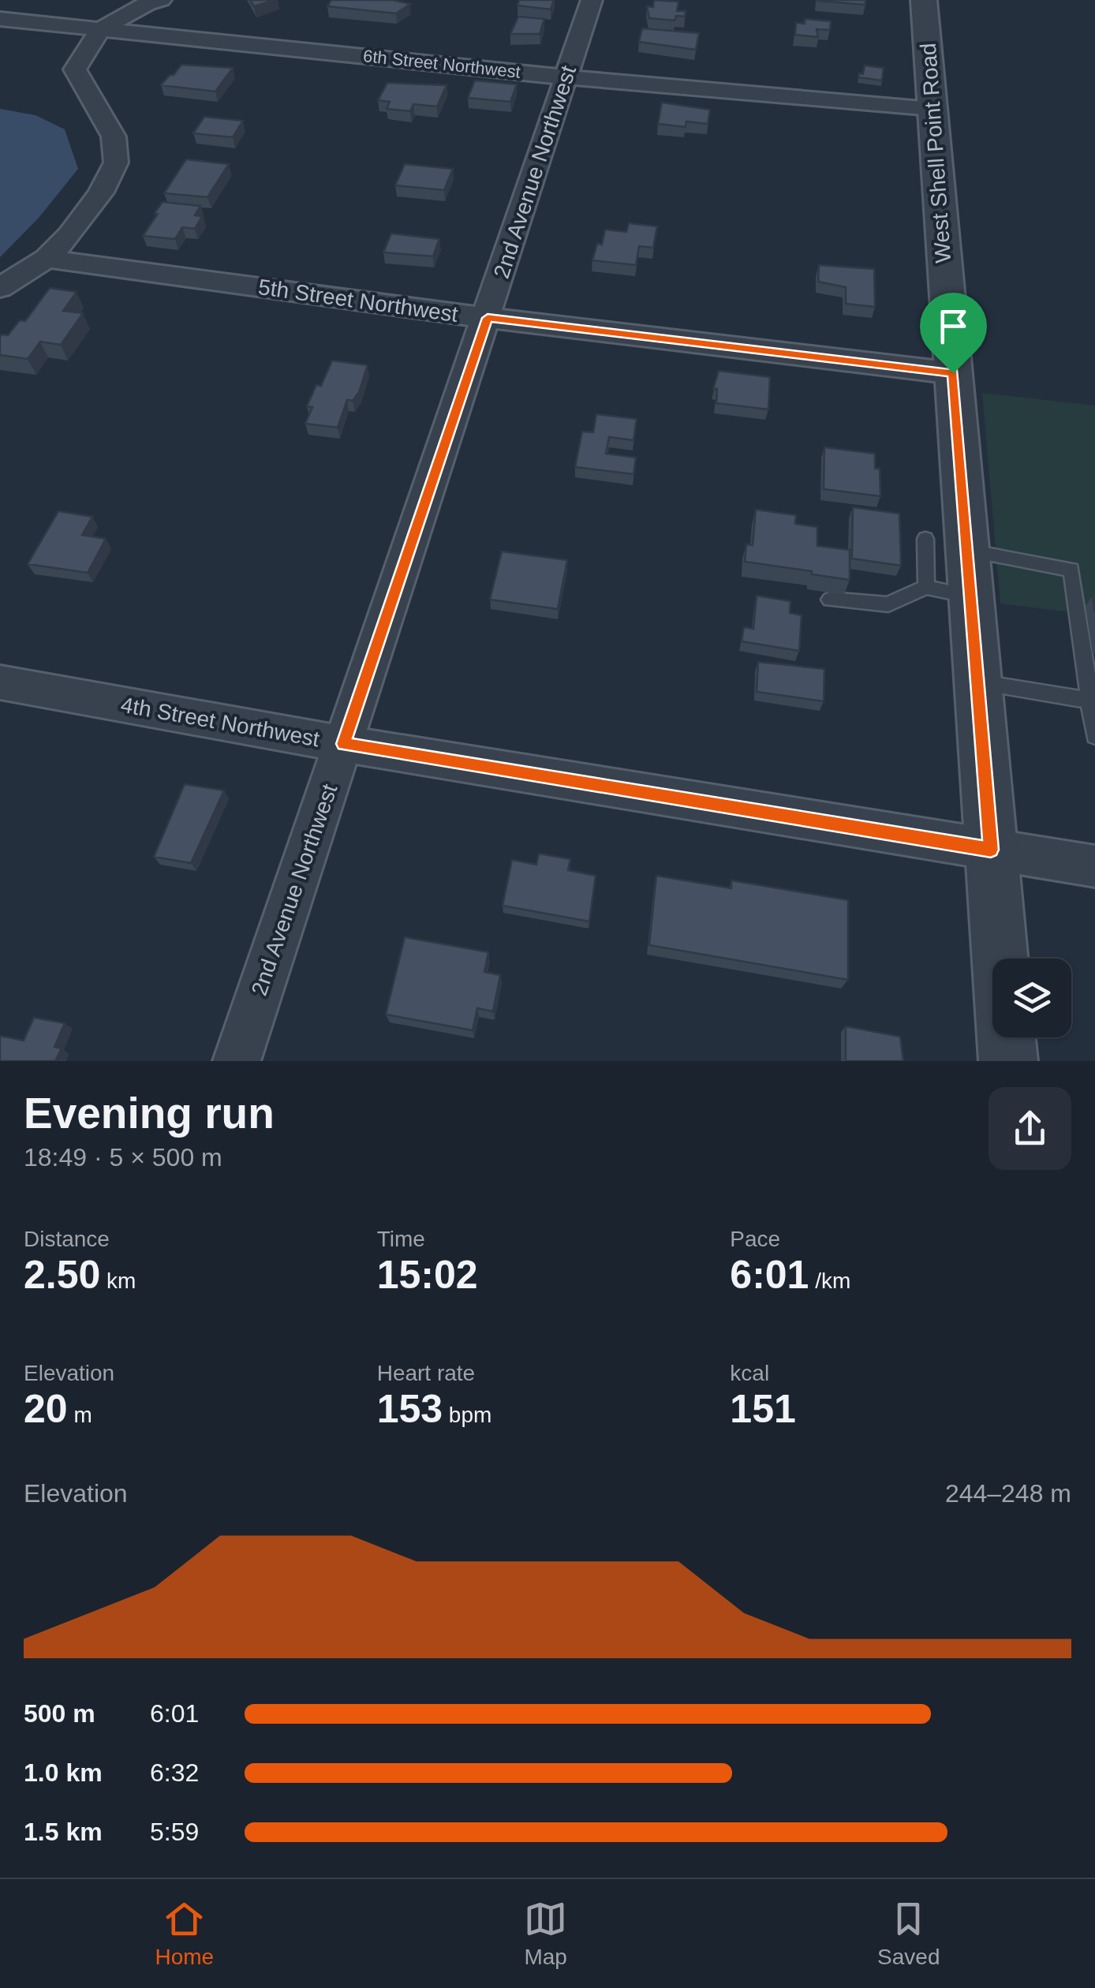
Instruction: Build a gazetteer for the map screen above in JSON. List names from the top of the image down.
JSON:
{
  "streets": {
    "street": [
      "6th Street Northwest",
      "West Shell Point Road",
      "2nd Avenue Northwest",
      "5th Street Northwest",
      "4th Street Northwest"
    ]
  },
  "crossings": [
    ["6th Street Northwest", "West Shell Point Road"],
    ["6th Street Northwest", "2nd Avenue Northwest"],
    ["West Shell Point Road", "5th Street Northwest"],
    ["West Shell Point Road", "4th Street Northwest"],
    ["2nd Avenue Northwest", "5th Street Northwest"],
    ["2nd Avenue Northwest", "4th Street Northwest"]
  ],
  "page": {
    "heading": ["Evening run", "18:49 · 5 × 500 m"],
    "stats": [
      ["Distance", "2.50 km"],
      ["Time", "15:02"],
      ["Pace", "6:01 /km"],
      ["Elevation", "20 m"],
      ["Heart rate", "153 bpm"],
      ["kcal", "151"]
    ],
    "chart": ["Elevation", "244–248 m"],
    "list": [
      {
        "name": "500 m",
        "note": "6:01"
      },
      {
        "name": "1.0 km",
        "note": "6:32"
      },
      {
        "name": "1.5 km",
        "note": "5:59"
      }
    ],
    "tabs": ["Home", "Map", "Saved"]
  }
}
